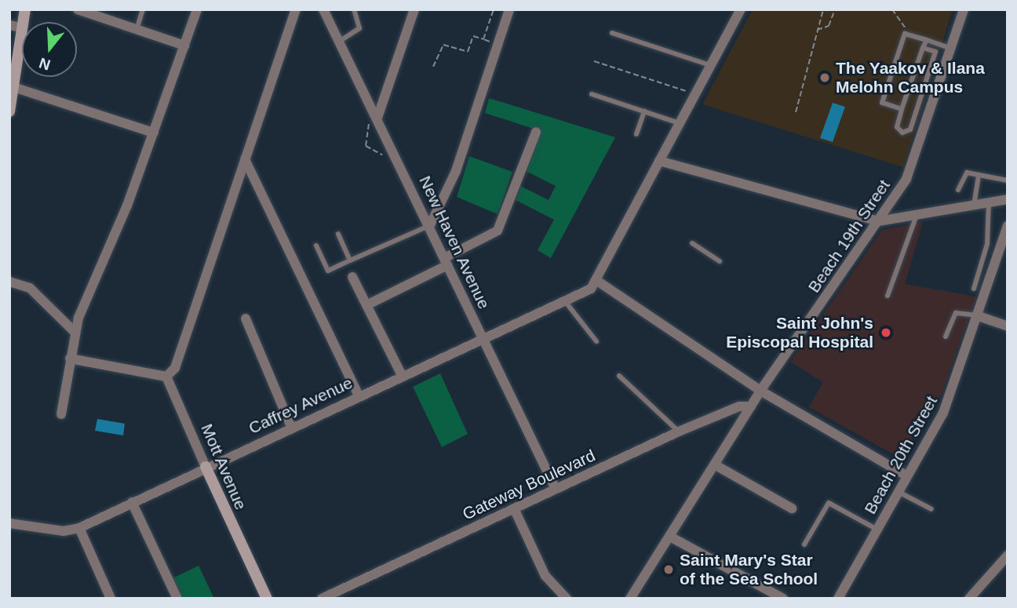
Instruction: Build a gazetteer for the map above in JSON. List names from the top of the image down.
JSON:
{
  "streets": {
    "street": [
      "Beach 19th Street",
      "New Haven Avenue",
      "Caffrey Avenue",
      "Beach 20th Street",
      "Mott Avenue",
      "Gateway Boulevard"
    ]
  },
  "crossings": [
    ["Beach 19th Street", "Gateway Boulevard"],
    ["New Haven Avenue", "Caffrey Avenue"],
    ["New Haven Avenue", "Gateway Boulevard"],
    ["Caffrey Avenue", "Mott Avenue"]
  ],
  "places": ["The Yaakov & Ilana Melohn Campus", "Saint John's Episcopal Hospital", "Saint Mary's Star of the Sea School"],
  "north": "bottom"
}
